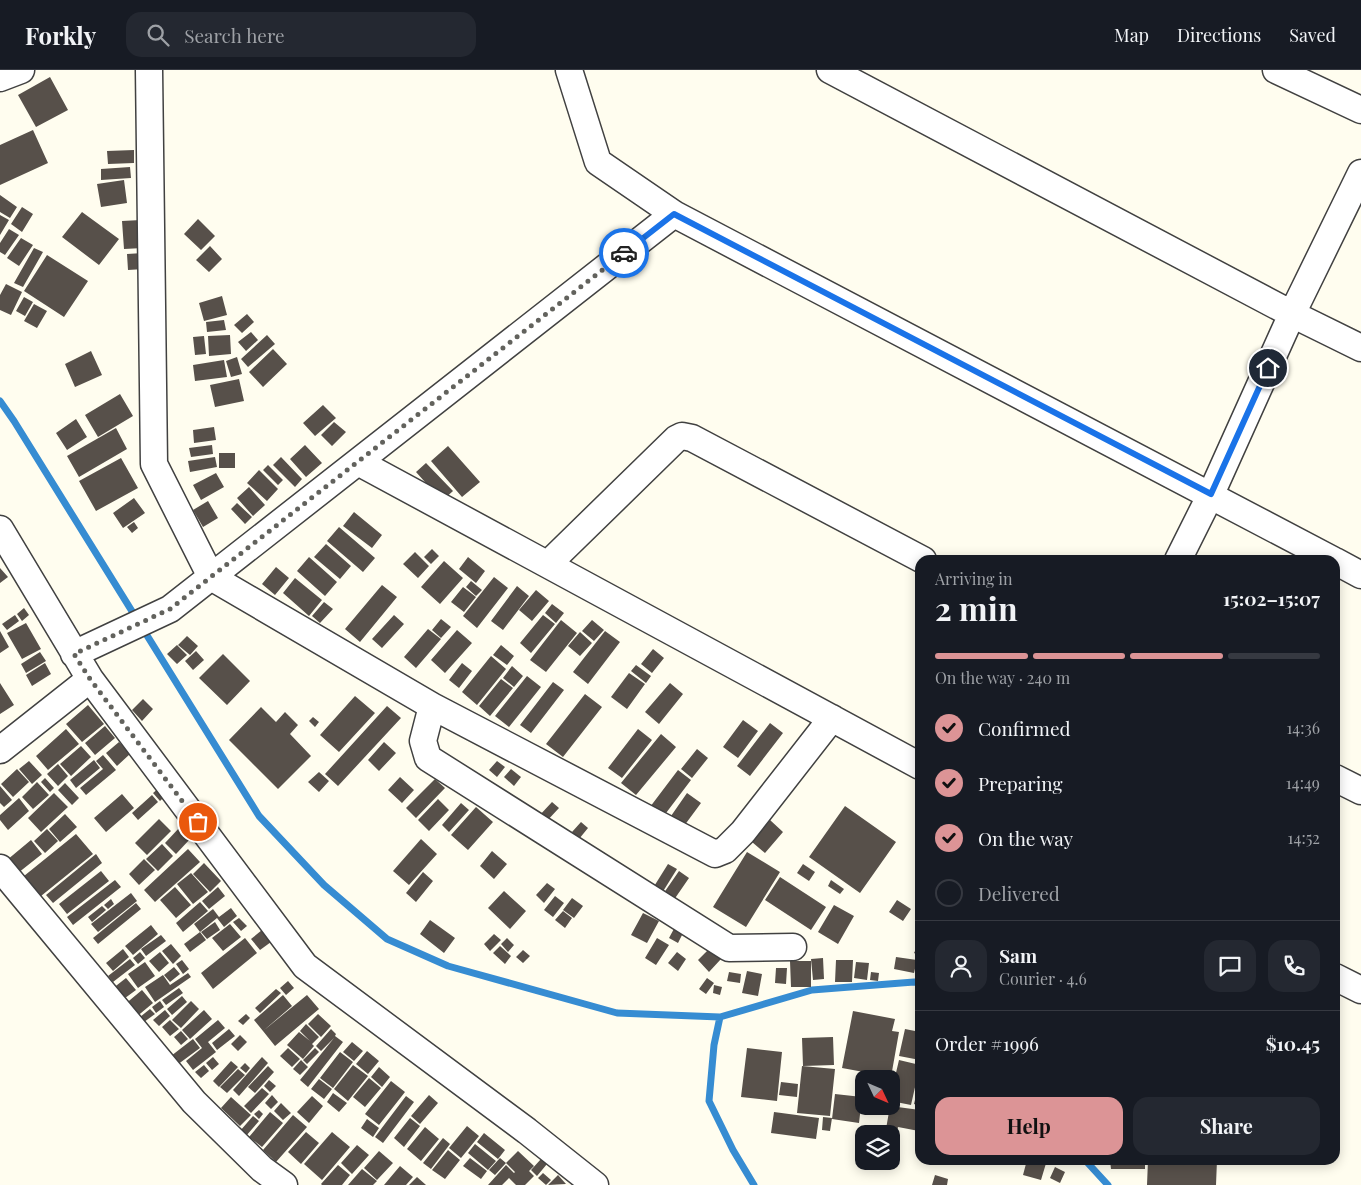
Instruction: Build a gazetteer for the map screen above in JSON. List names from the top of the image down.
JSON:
{
  "north": "bottom right",
  "page": {
    "header": "Forkly",
    "search": "Search here",
    "nav": ["Map", "Directions", "Saved"],
    "heading": ["2 min", "Arriving in", "15:02–15:07"],
    "panel": [
      "Sam",
      "Courier · 4.6",
      "Order #1996",
      "$10.45"
    ],
    "bar": "On the way · 240 m",
    "list": [
      ["Confirmed", "14:36"],
      ["Preparing", "14:49"],
      ["On the way", "14:52"],
      "Delivered"
    ],
    "buttons": ["Help", "Share"]
  }
}
